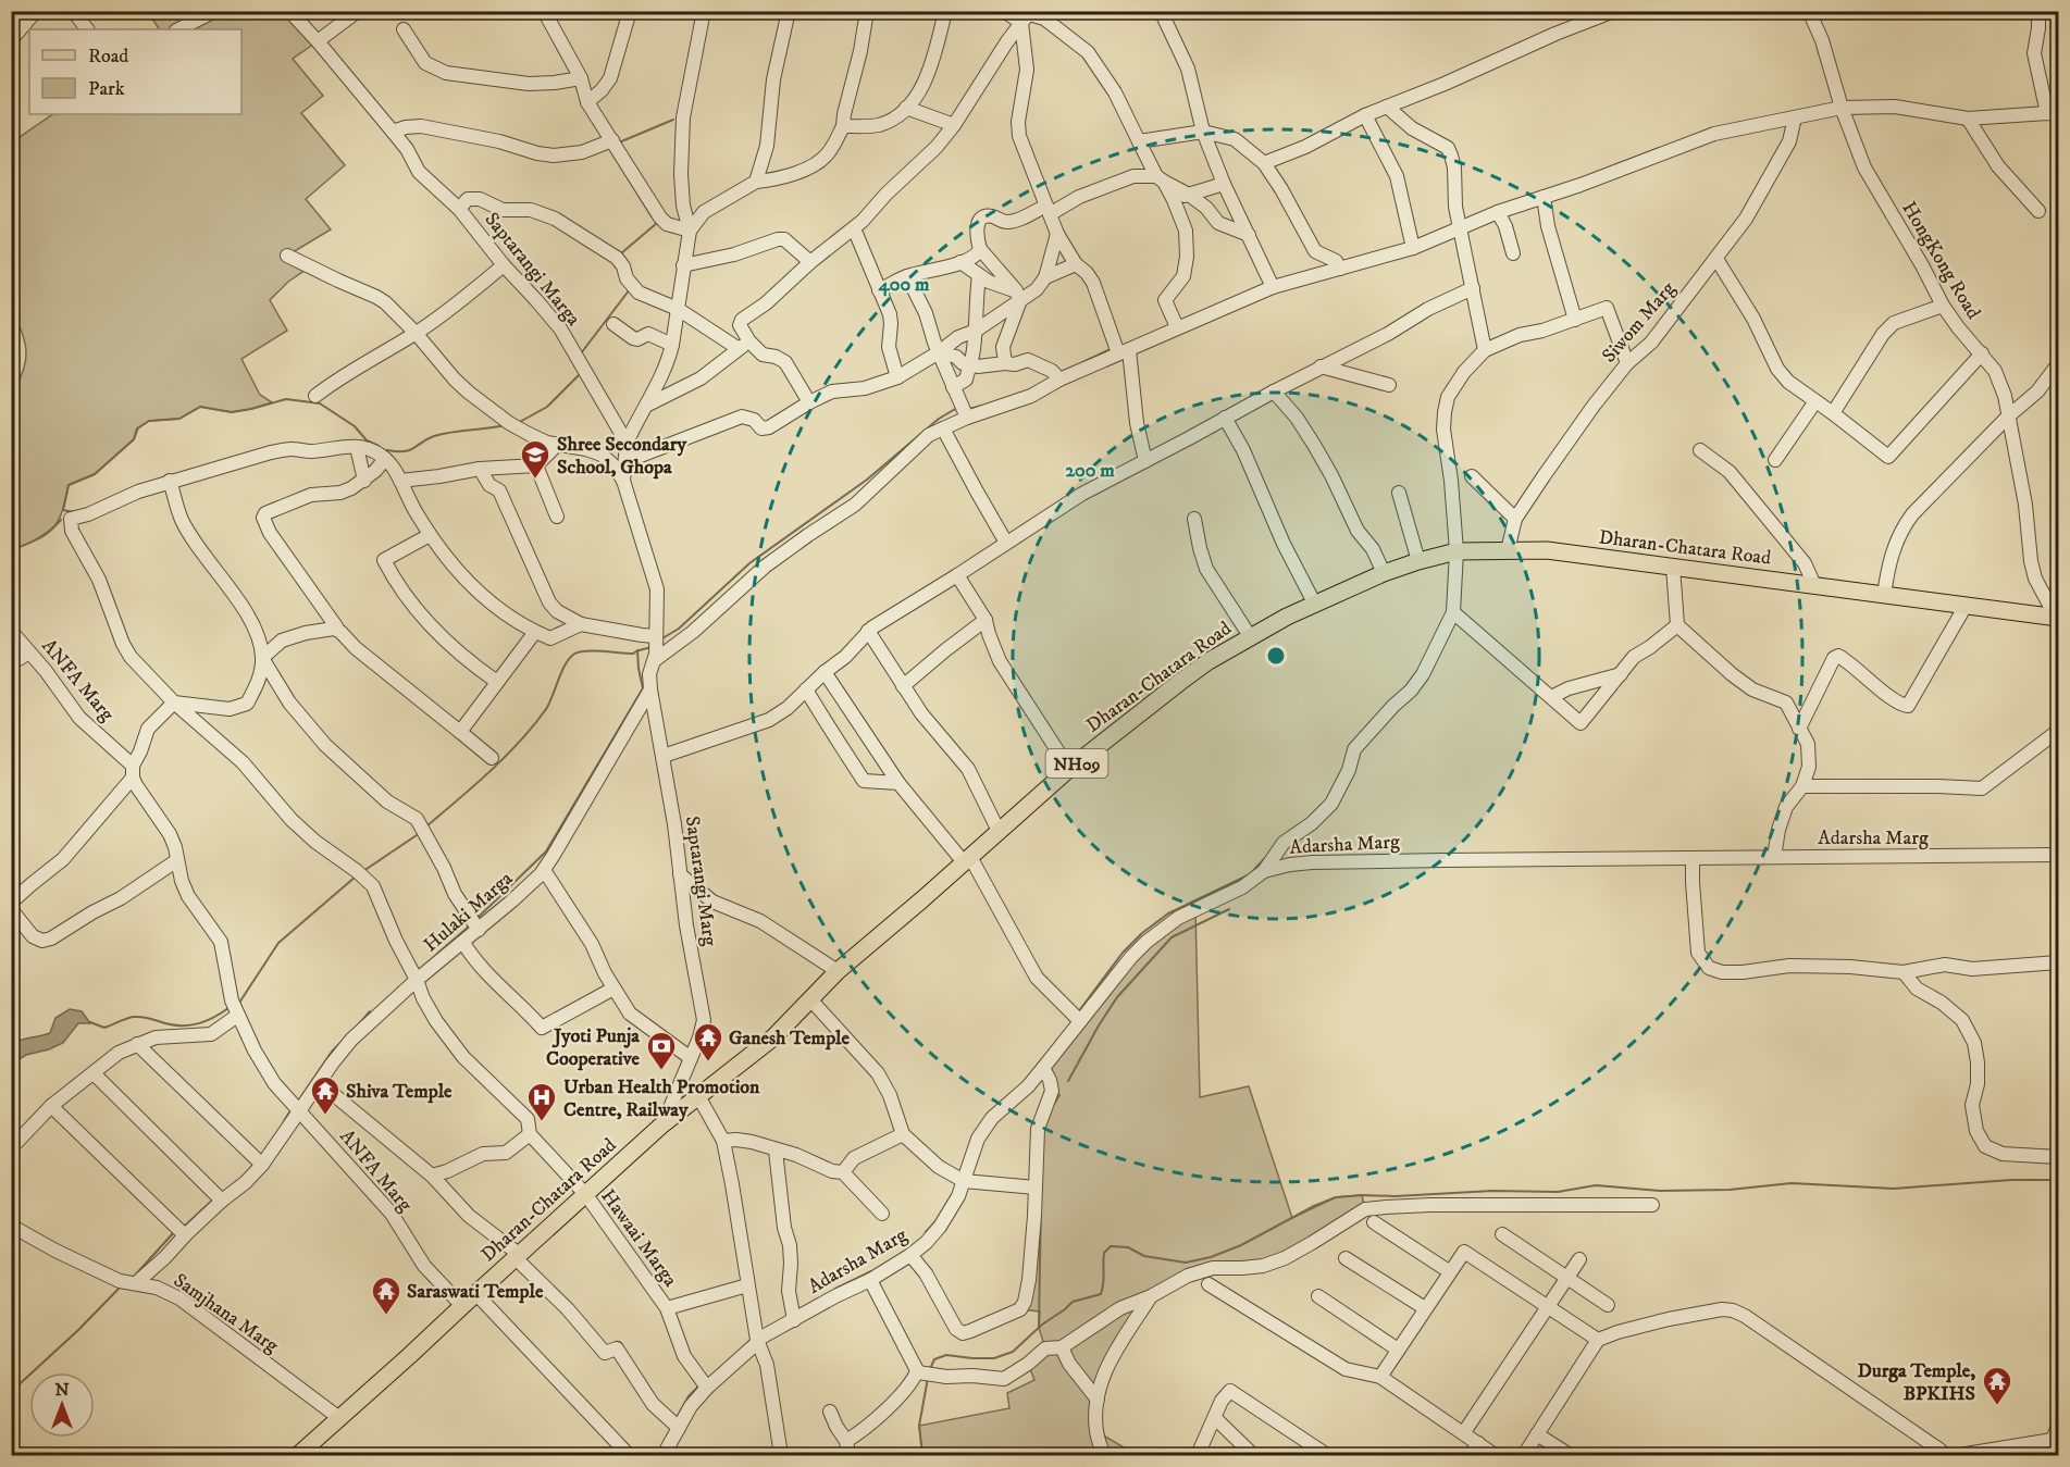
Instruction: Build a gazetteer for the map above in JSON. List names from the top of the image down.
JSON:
{
  "streets": {
    "main road": ["Dharan-Chatara Road", "NH09"],
    "street": [
      "HongKong Road",
      "Saptarangi Marga",
      "Siwom Marg",
      "ANFA Marg",
      "Adarsha Marg",
      "Saptarangi Marg",
      "Hulaki Marga",
      "Hawaai Marga",
      "Samjhana Marg"
    ]
  },
  "crossings": [
    ["HongKong Road", "Dharan-Chatara Road"],
    ["Siwom Marg", "Dharan-Chatara Road"],
    ["Dharan-Chatara Road", "ANFA Marg"],
    ["Dharan-Chatara Road", "Saptarangi Marg"],
    ["Dharan-Chatara Road", "Hawaai Marga"],
    ["Dharan-Chatara Road", "Samjhana Marg"],
    ["ANFA Marg", "Hulaki Marga"],
    ["Saptarangi Marg", "Hulaki Marga"],
    ["Hulaki Marga", "Hawaai Marga"],
    ["Hulaki Marga", "Samjhana Marg"]
  ],
  "places": {
    "school or university": ["Shree Secondary School, Ghopa"],
    "temple": [
      "Ganesh Temple",
      "Shiva Temple",
      "Saraswati Temple",
      "Durga Temple, BPKIHS"
    ],
    "bank": ["Jyoti Punja Cooperative"],
    "hospital": ["Urban Health Promotion Centre, Railway"]
  },
  "legend": ["Road", "Park"],
  "north": "top",
  "rings": ["400 m", "200 m"]
}
